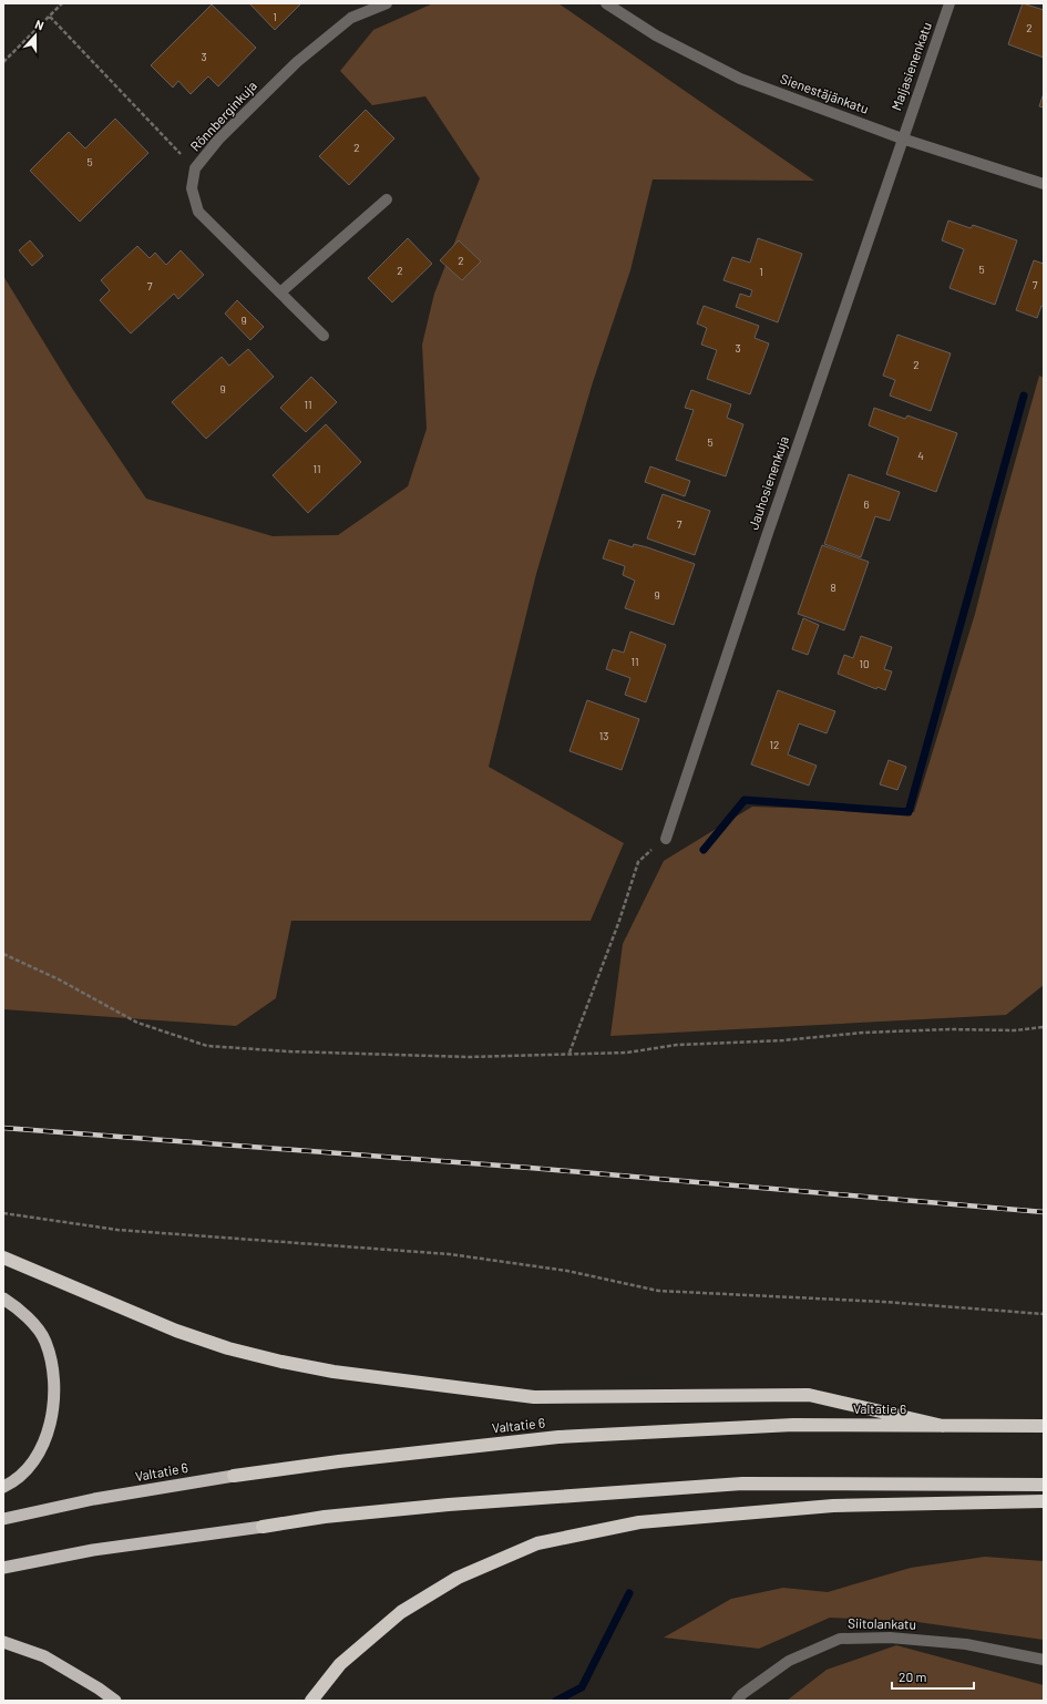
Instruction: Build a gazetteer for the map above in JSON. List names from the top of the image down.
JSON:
{
  "streets": {
    "highway": ["Valtatie 6"],
    "street": [
      "Maljasienenkatu",
      "Sienestäjänkatu",
      "Rönnberginkuja",
      "Jauhosienenkuja",
      "Siitolankatu"
    ]
  },
  "crossings": [
    ["Maljasienenkatu", "Sienestäjänkatu"],
    ["Maljasienenkatu", "Jauhosienenkuja"],
    ["Sienestäjänkatu", "Jauhosienenkuja"]
  ],
  "house_numbers": [
    "1",
    "2",
    "3",
    "2",
    "5",
    "2",
    "5",
    "2",
    "1",
    "7",
    "7",
    "9",
    "3",
    "2",
    "9",
    "11",
    "5",
    "4",
    "11",
    "6",
    "7",
    "8",
    "9",
    "11",
    "10",
    "13",
    "12"
  ],
  "scale_bar": "20 m",
  "north": "top"
}
